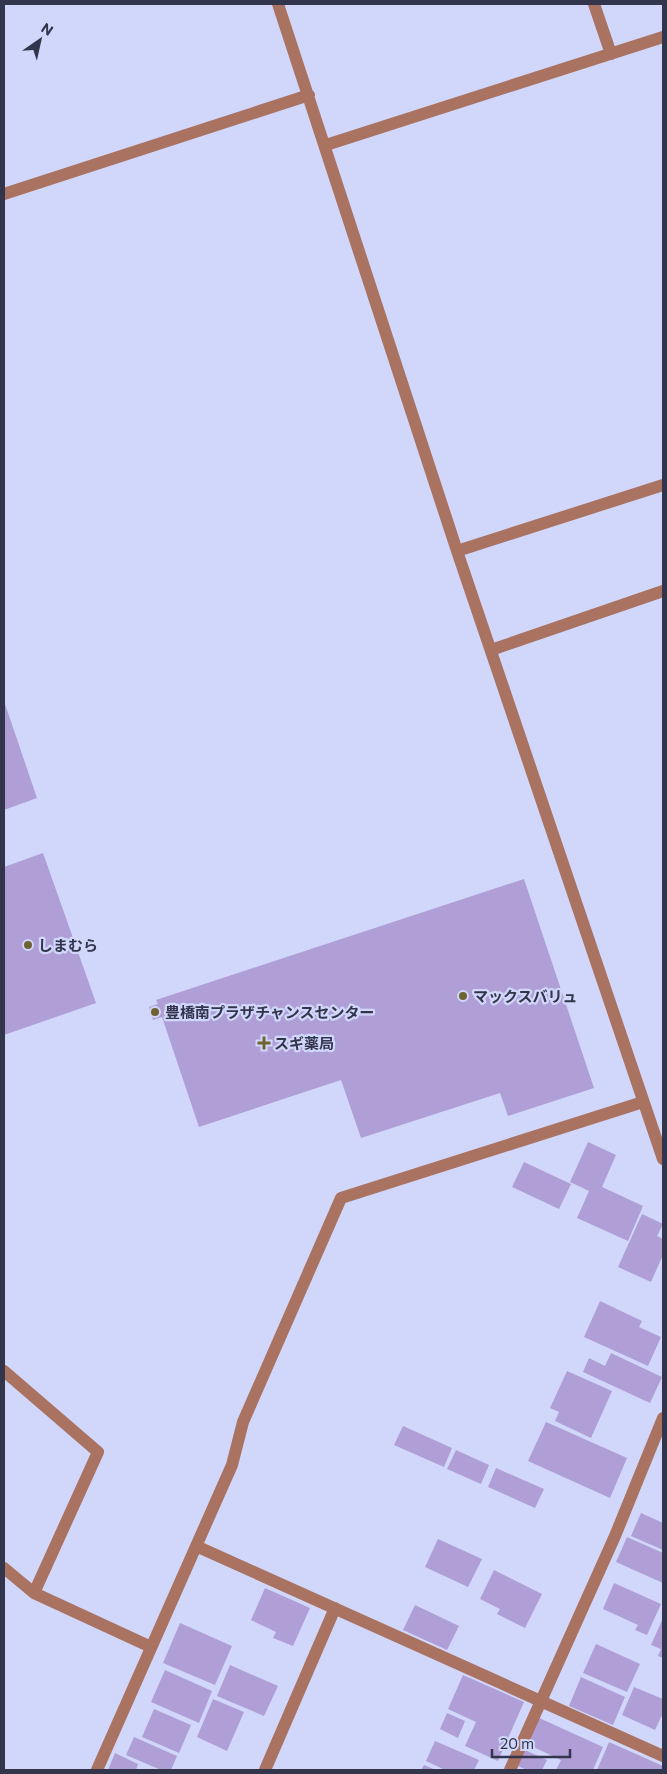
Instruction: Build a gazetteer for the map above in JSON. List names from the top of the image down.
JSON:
{
  "places": {
    "other": ["しまむら", "マックスバリュ", "豊橋南プラザチャンスセンター"],
    "health": ["スギ薬局"]
  },
  "scale_bar": "20 m",
  "north": "top right"
}
